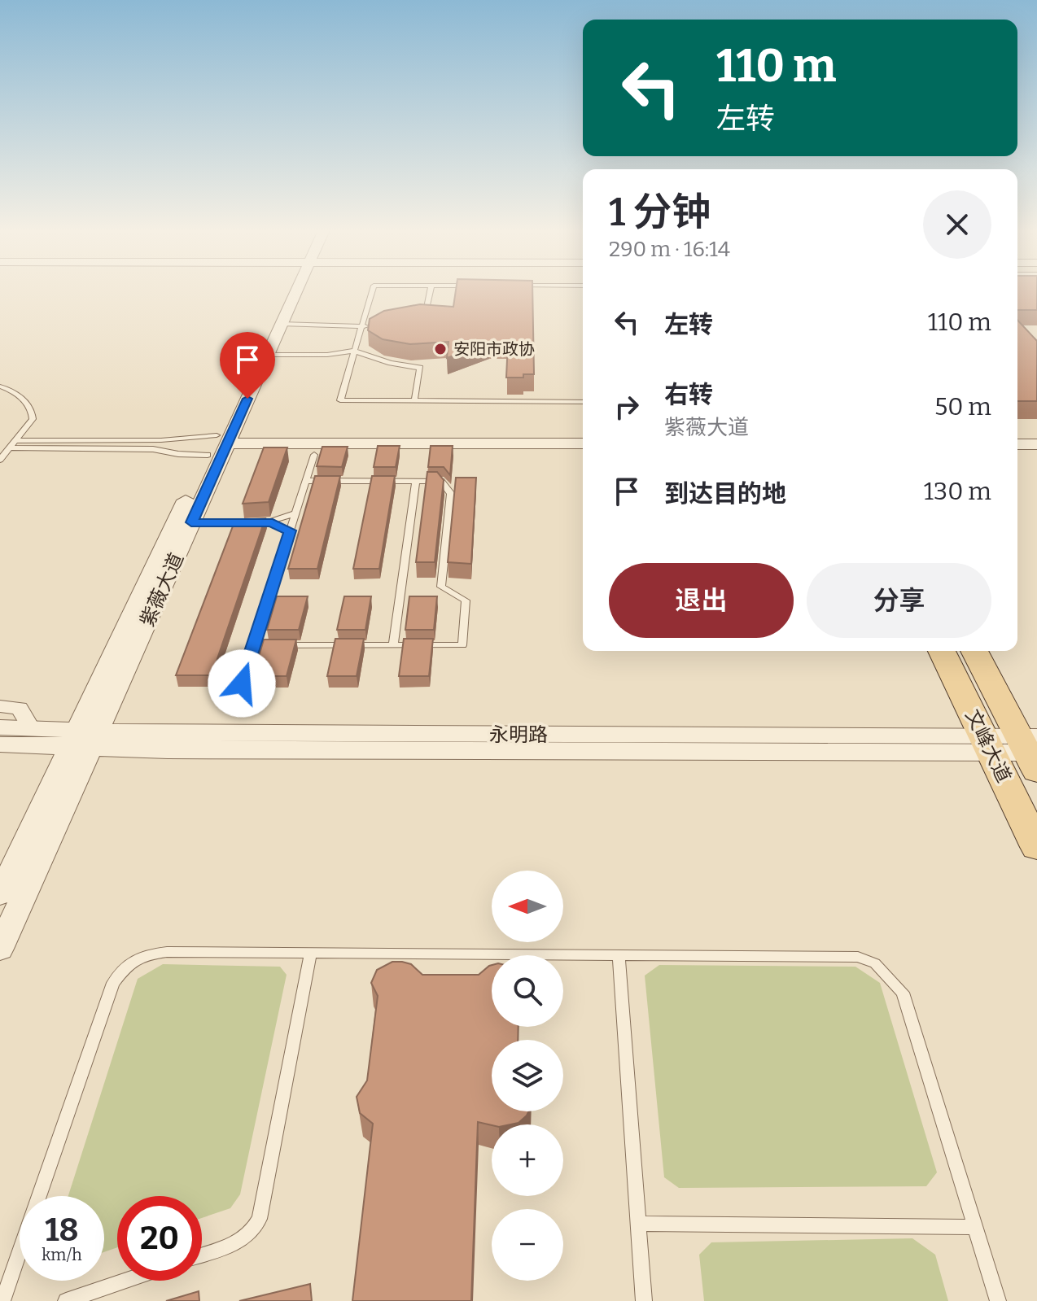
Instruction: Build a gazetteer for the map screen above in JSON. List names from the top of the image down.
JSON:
{
  "streets": {
    "main road": ["文峰大道"],
    "street": ["紫薇大道", "永明路"]
  },
  "crossings": [
    ["紫薇大道", "永明路"],
    ["永明路", "文峰大道"]
  ],
  "places": ["安阳市政协"],
  "north": "left",
  "page": {
    "turn": ["110 m", "左转"],
    "heading": ["1 分钟", "290 m · 16:14"],
    "list": [
      {
        "name": "左转",
        "value": "110 m"
      },
      {
        "name": "右转",
        "note": "紫薇大道",
        "value": "50 m"
      },
      {
        "name": "到达目的地",
        "value": "130 m"
      }
    ],
    "buttons": ["退出", "分享"],
    "map_buttons": ["+", "−"],
    "speed": "18 km/h",
    "limit": "20"
  }
}
